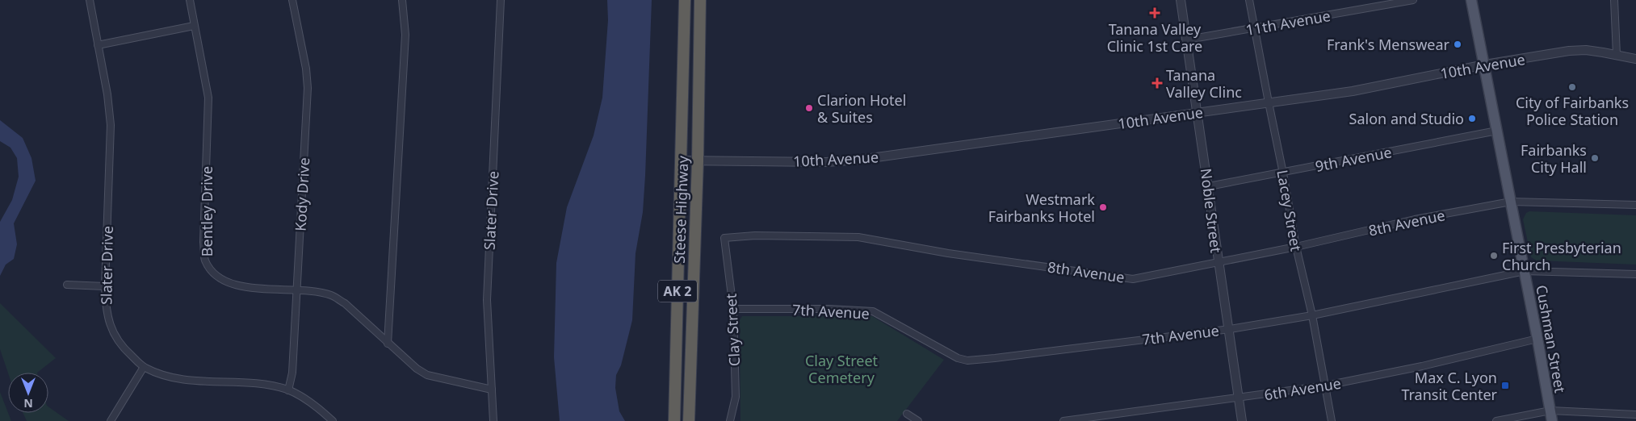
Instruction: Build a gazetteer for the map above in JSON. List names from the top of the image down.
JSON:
{
  "streets": {
    "highway": ["Steese Highway", "AK 2"],
    "main road": ["Cushman Street"],
    "street": [
      "11th Avenue",
      "10th Avenue",
      "9th Avenue",
      "Kody Drive",
      "Slater Drive",
      "Noble Street",
      "Lacey Street",
      "Bentley Drive",
      "8th Avenue",
      "7th Avenue",
      "Clay Street",
      "6th Avenue"
    ]
  },
  "crossings": [
    ["11th Avenue", "Noble Street"],
    ["11th Avenue", "Lacey Street"],
    ["10th Avenue", "Steese Highway"],
    ["10th Avenue", "Noble Street"],
    ["10th Avenue", "Lacey Street"],
    ["10th Avenue", "Cushman Street"],
    ["9th Avenue", "Noble Street"],
    ["9th Avenue", "Lacey Street"],
    ["9th Avenue", "Cushman Street"],
    ["Kody Drive", "Slater Drive"],
    ["Kody Drive", "Bentley Drive"],
    ["Slater Drive", "Bentley Drive"],
    ["Noble Street", "8th Avenue"],
    ["Noble Street", "7th Avenue"],
    ["Noble Street", "6th Avenue"],
    ["Lacey Street", "8th Avenue"],
    ["Lacey Street", "7th Avenue"],
    ["Lacey Street", "6th Avenue"],
    ["8th Avenue", "Clay Street"],
    ["8th Avenue", "Cushman Street"],
    ["7th Avenue", "Clay Street"],
    ["7th Avenue", "Cushman Street"],
    ["Cushman Street", "6th Avenue"]
  ],
  "parks": ["Clay Street Cemetery"],
  "places": {
    "health": ["Tanana Valley Clinic 1st Care", "Tanana Valley Clinc"],
    "other": [
      "Frank's Menswear",
      "City of Fairbanks Police Station",
      "Clarion Hotel & Suites",
      "Salon and Studio",
      "Fairbanks City Hall",
      "Westmark Fairbanks Hotel",
      "First Presbyterian Church"
    ],
    "transit": ["Max C. Lyon Transit Center"]
  },
  "north": "bottom"
}
